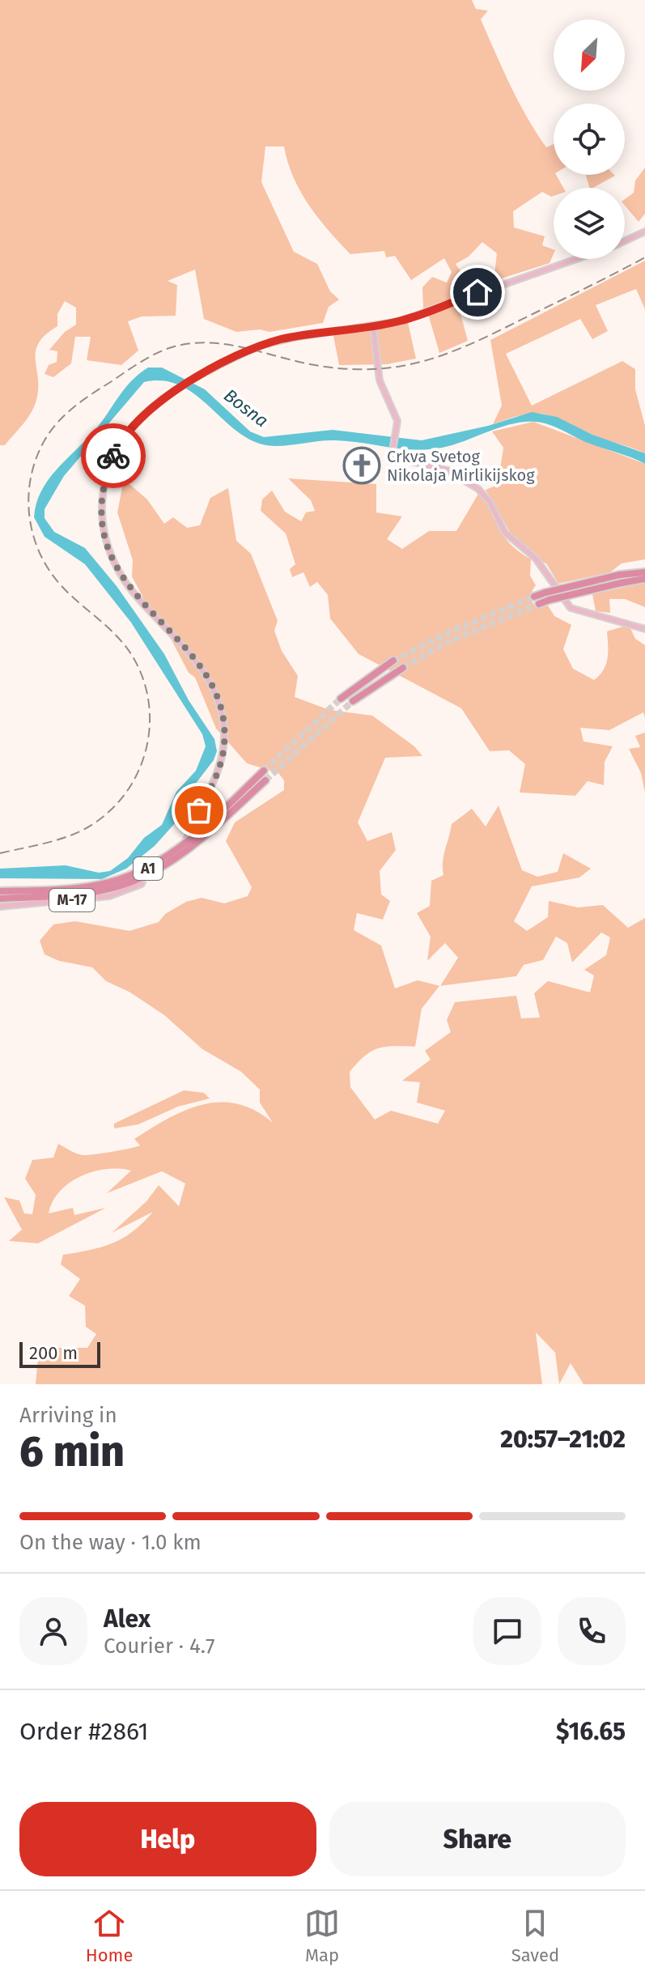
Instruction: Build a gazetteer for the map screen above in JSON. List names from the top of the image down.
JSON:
{
  "streets": {
    "highway": ["A1"],
    "main road": ["M-17"]
  },
  "water": ["Bosna"],
  "places": {
    "church": ["Crkva Svetog Nikolaja Mirlikijskog"]
  },
  "scale_bar": "200 m",
  "north": "bottom left",
  "page": {
    "scale": "200 m",
    "heading": ["6 min", "Arriving in", "20:57–21:02"],
    "panel": [
      "Alex",
      "Courier · 4.7",
      "Order #2861",
      "$16.65"
    ],
    "bar": "On the way · 1.0 km",
    "buttons": ["Help", "Share"],
    "tabs": ["Home", "Map", "Saved"]
  }
}
